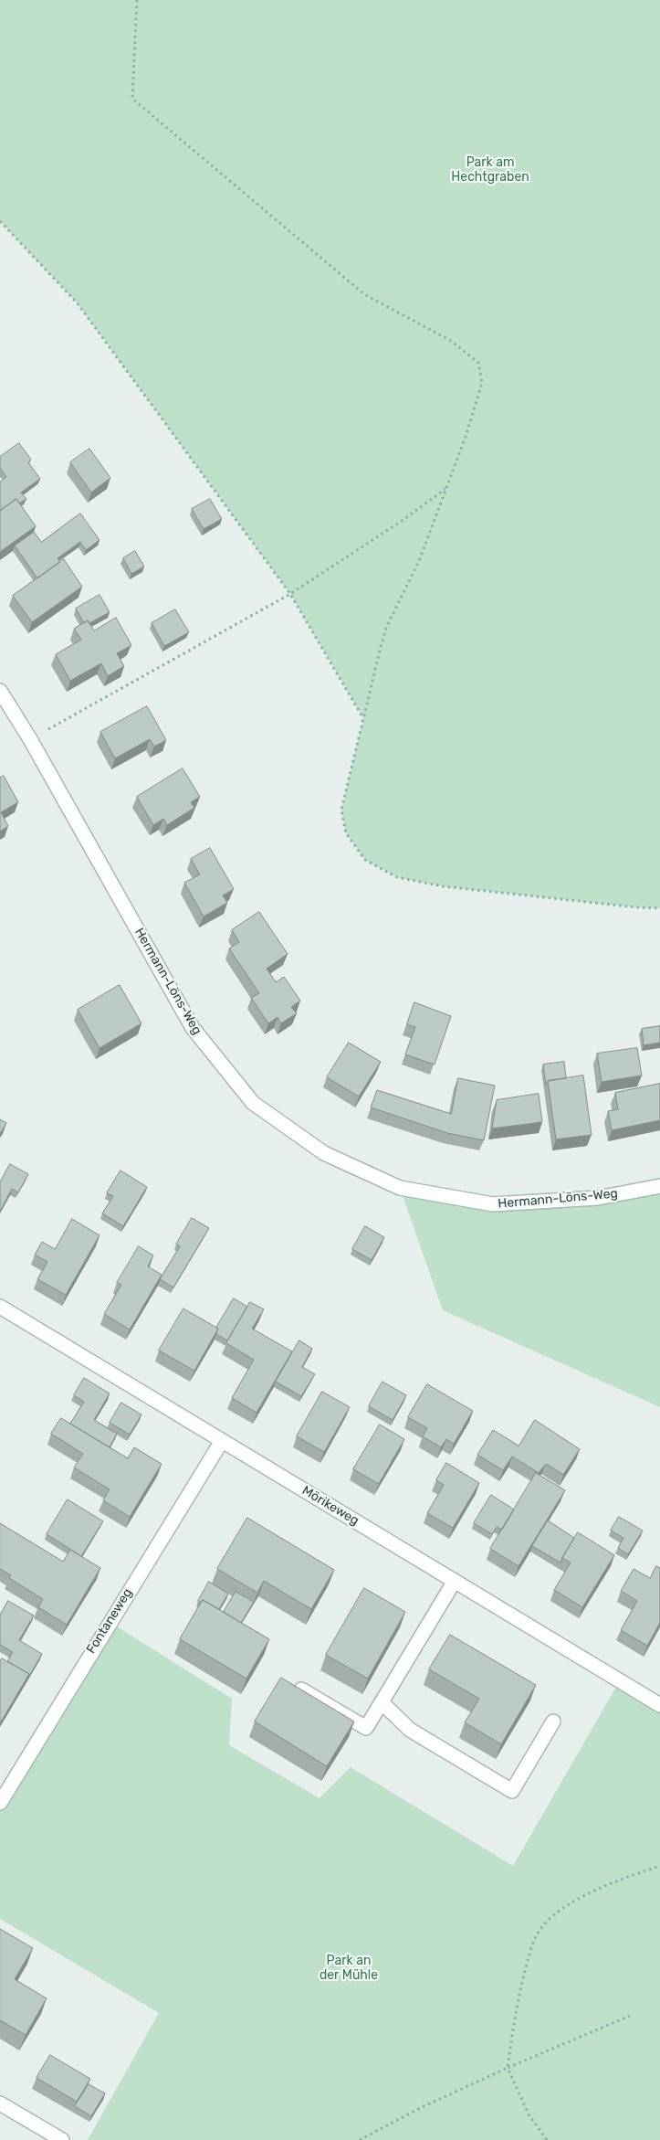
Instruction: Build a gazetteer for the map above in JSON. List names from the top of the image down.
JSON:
{
  "streets": {
    "street": ["Hermann-Löns-Weg", "Mörikeweg", "Fontaneweg"]
  },
  "crossings": [
    ["Mörikeweg", "Fontaneweg"]
  ],
  "parks": ["Park am Hechtgraben", "Park an der Mühle"]
}
